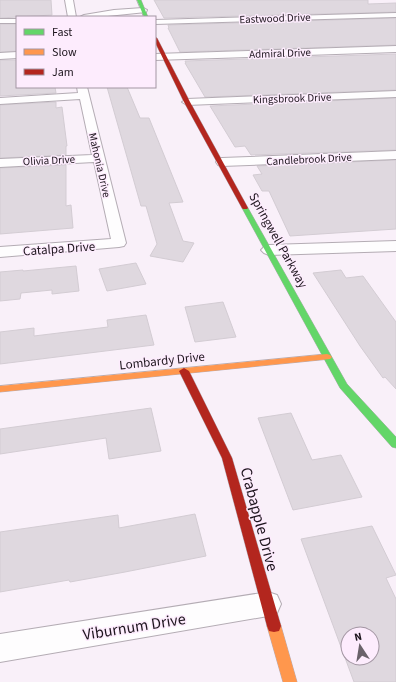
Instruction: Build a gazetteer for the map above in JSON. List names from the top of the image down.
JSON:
{
  "streets": {
    "street": [
      "Eastwood Drive",
      "Admiral Drive",
      "Kingsbrook Drive",
      "Candlebrook Drive",
      "Olivia Drive",
      "Mahonia Drive",
      "Springwell Parkway",
      "Catalpa Drive",
      "Lombardy Drive",
      "Crabapple Drive",
      "Viburnum Drive"
    ]
  },
  "crossings": [
    ["Admiral Drive", "Springwell Parkway"],
    ["Kingsbrook Drive", "Springwell Parkway"],
    ["Candlebrook Drive", "Springwell Parkway"],
    ["Olivia Drive", "Mahonia Drive"],
    ["Mahonia Drive", "Catalpa Drive"],
    ["Springwell Parkway", "Lombardy Drive"],
    ["Lombardy Drive", "Crabapple Drive"],
    ["Crabapple Drive", "Viburnum Drive"]
  ],
  "legend": ["Fast", "Slow", "Jam"],
  "north": "top"
}
